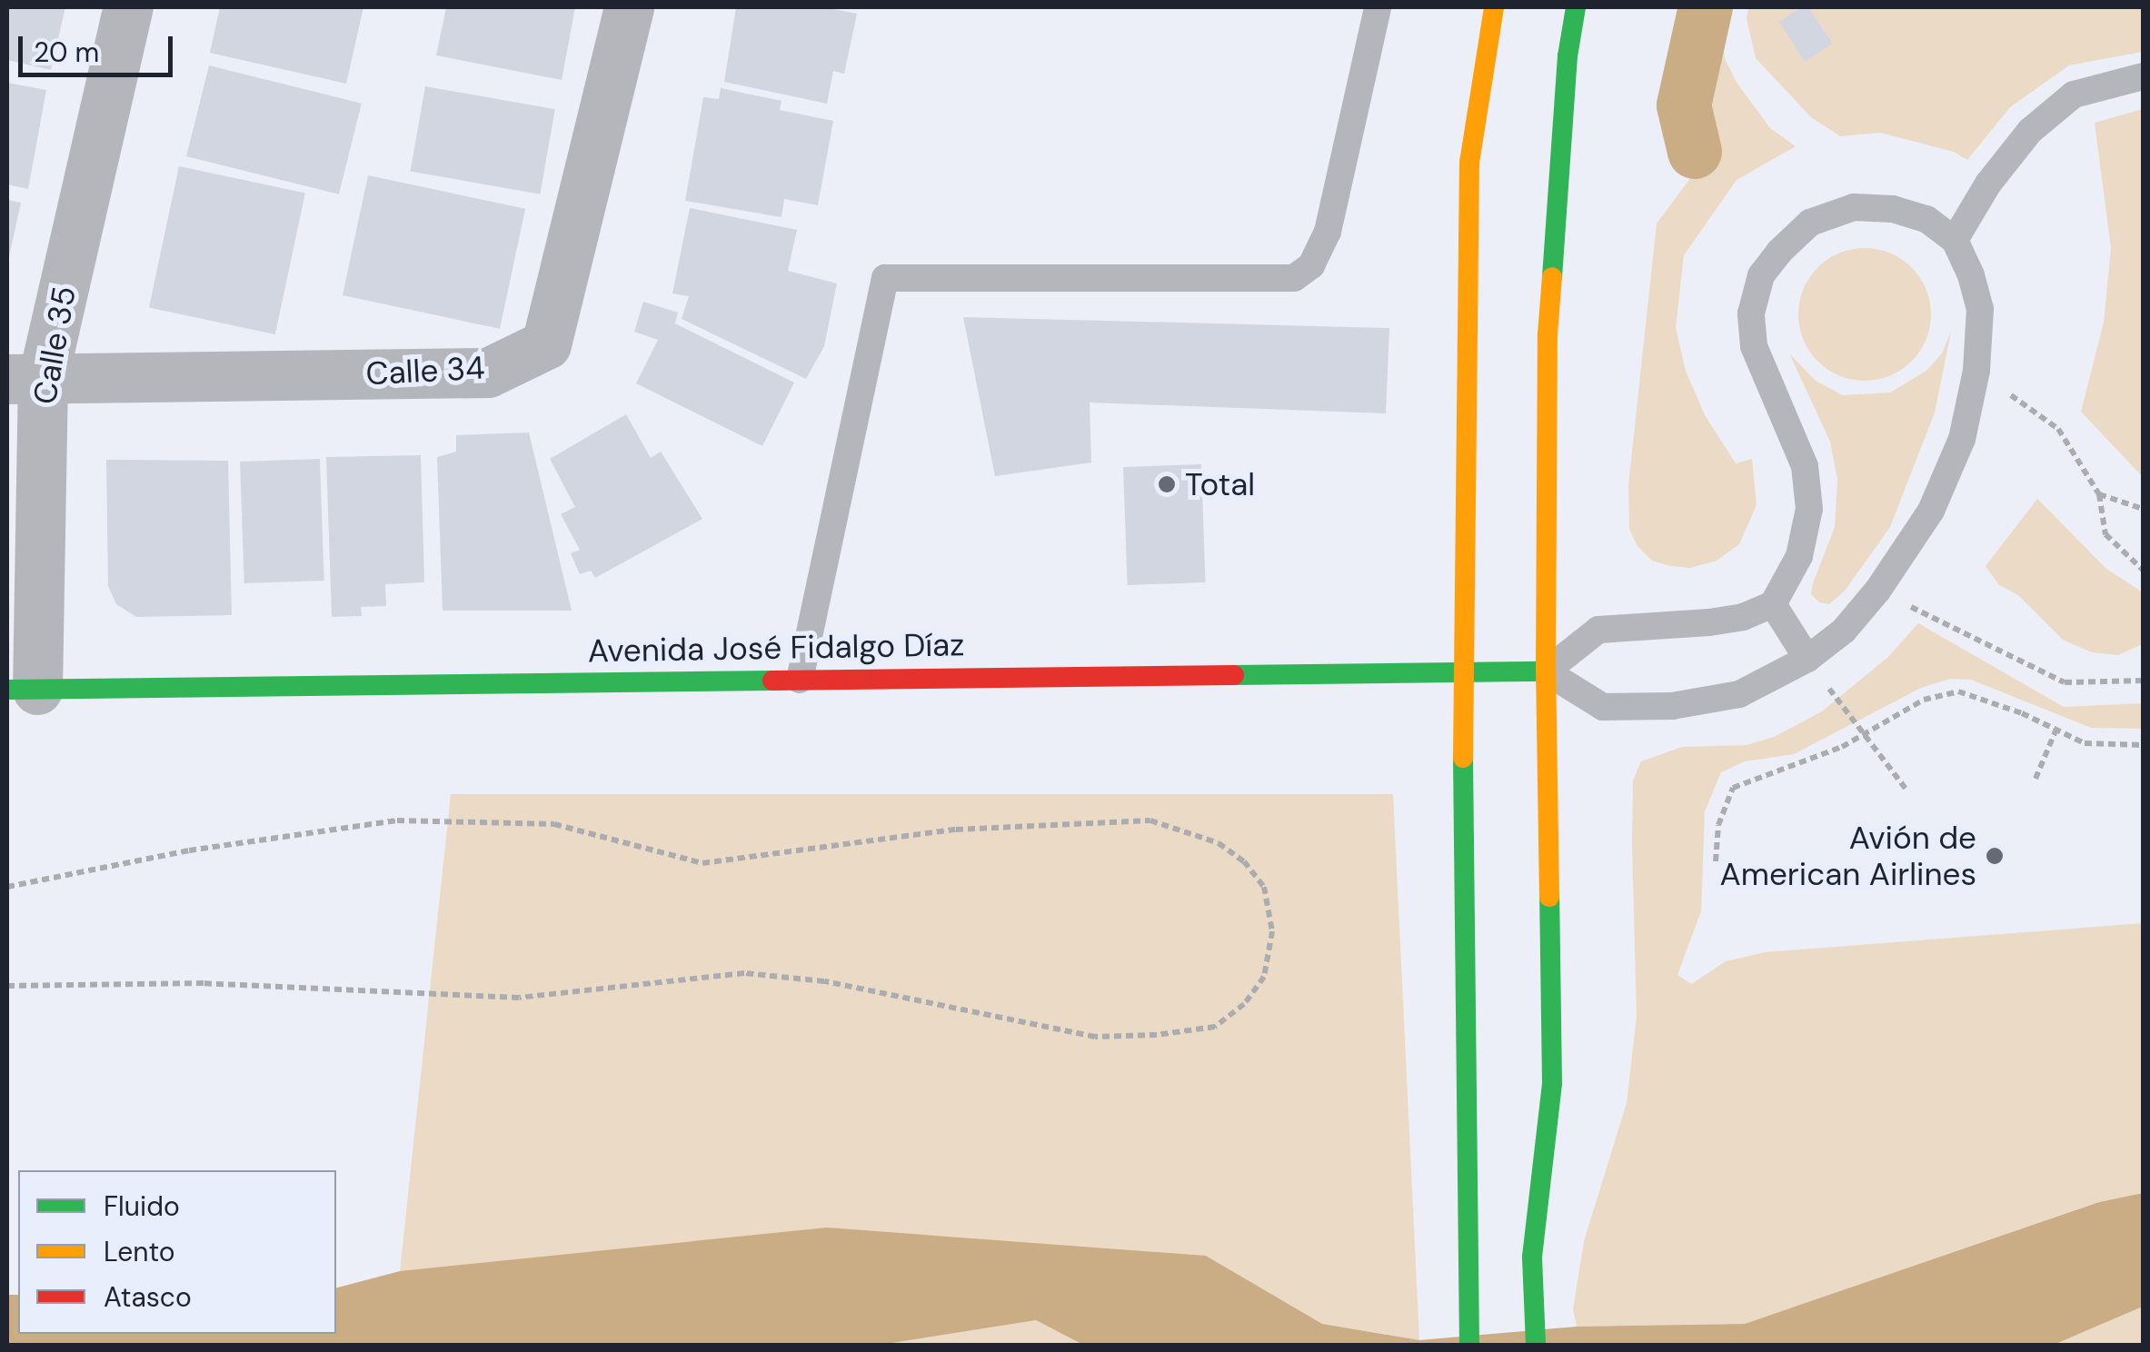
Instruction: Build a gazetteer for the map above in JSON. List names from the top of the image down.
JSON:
{
  "streets": {
    "street": ["Calle 35", "Calle 34", "Avenida José Fidalgo Díaz"]
  },
  "crossings": [
    ["Calle 35", "Calle 34"],
    ["Calle 35", "Avenida José Fidalgo Díaz"]
  ],
  "places": ["Total", "Avión de American Airlines"],
  "legend": ["Fluido", "Lento", "Atasco"],
  "scale_bar": "20 m"
}
